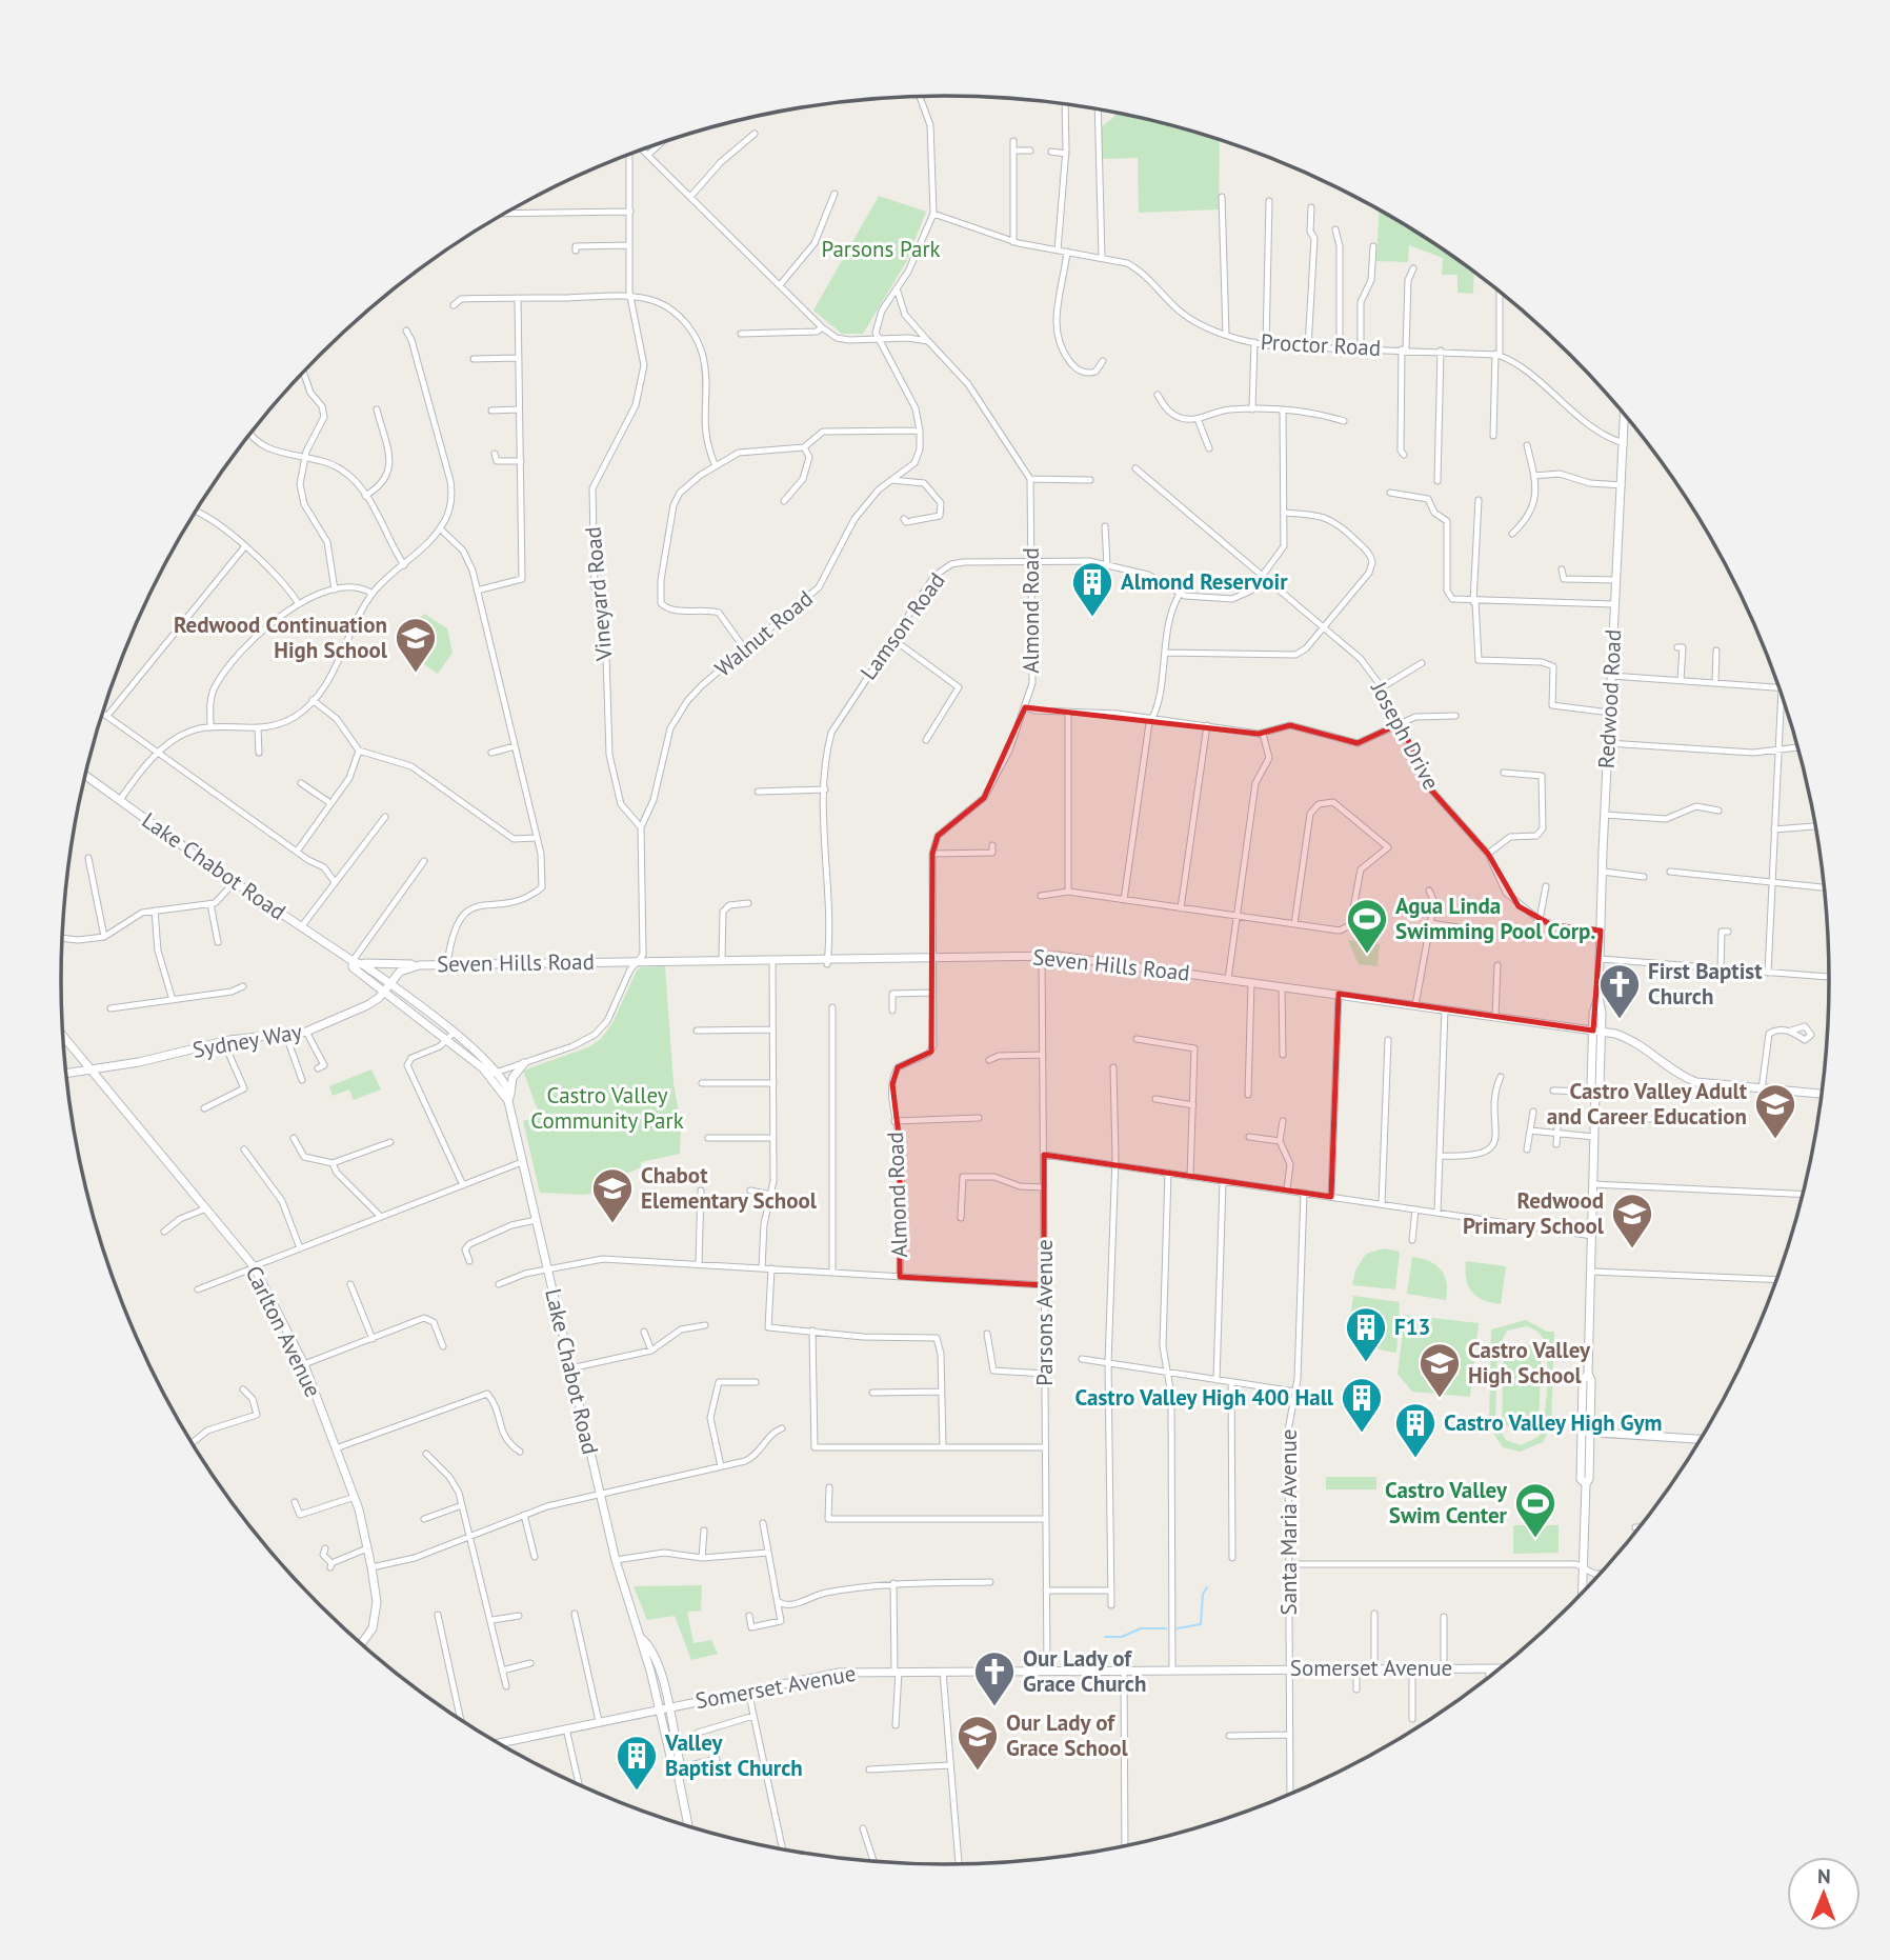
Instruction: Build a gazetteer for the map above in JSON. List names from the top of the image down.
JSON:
{
  "streets": {
    "street": [
      "Proctor Road",
      "Vineyard Road",
      "Almond Road",
      "Lamson Road",
      "Walnut Road",
      "Redwood Road",
      "Joseph Drive",
      "Lake Chabot Road",
      "Seven Hills Road",
      "Sydney Way",
      "Parsons Avenue",
      "Carlton Avenue",
      "Santa Maria Avenue",
      "Somerset Avenue"
    ]
  },
  "crossings": [
    ["Proctor Road", "Redwood Road"],
    ["Vineyard Road", "Walnut Road"],
    ["Almond Road", "Lamson Road"],
    ["Almond Road", "Seven Hills Road"],
    ["Lamson Road", "Joseph Drive"],
    ["Lamson Road", "Seven Hills Road"],
    ["Walnut Road", "Seven Hills Road"],
    ["Redwood Road", "Joseph Drive"],
    ["Redwood Road", "Seven Hills Road"],
    ["Lake Chabot Road", "Seven Hills Road"],
    ["Lake Chabot Road", "Sydney Way"],
    ["Lake Chabot Road", "Somerset Avenue"],
    ["Seven Hills Road", "Sydney Way"],
    ["Seven Hills Road", "Parsons Avenue"],
    ["Sydney Way", "Carlton Avenue"],
    ["Parsons Avenue", "Somerset Avenue"],
    ["Santa Maria Avenue", "Somerset Avenue"]
  ],
  "parks": ["Parsons Park", "Castro Valley Community Park"],
  "places": {
    "building": [
      "Almond Reservoir",
      "F13",
      "Castro Valley High 400 Hall",
      "Castro Valley High Gym",
      "Valley Baptist Church"
    ],
    "school or university": [
      "Redwood Continuation High School",
      "Castro Valley Adult and Career Education",
      "Chabot Elementary School",
      "Redwood Primary School",
      "Castro Valley High School",
      "Our Lady of Grace School"
    ],
    "sports": ["Agua Linda Swimming Pool Corp.", "Castro Valley Swim Center"],
    "church": ["First Baptist Church", "Our Lady of Grace Church"]
  },
  "north": "top"
}
